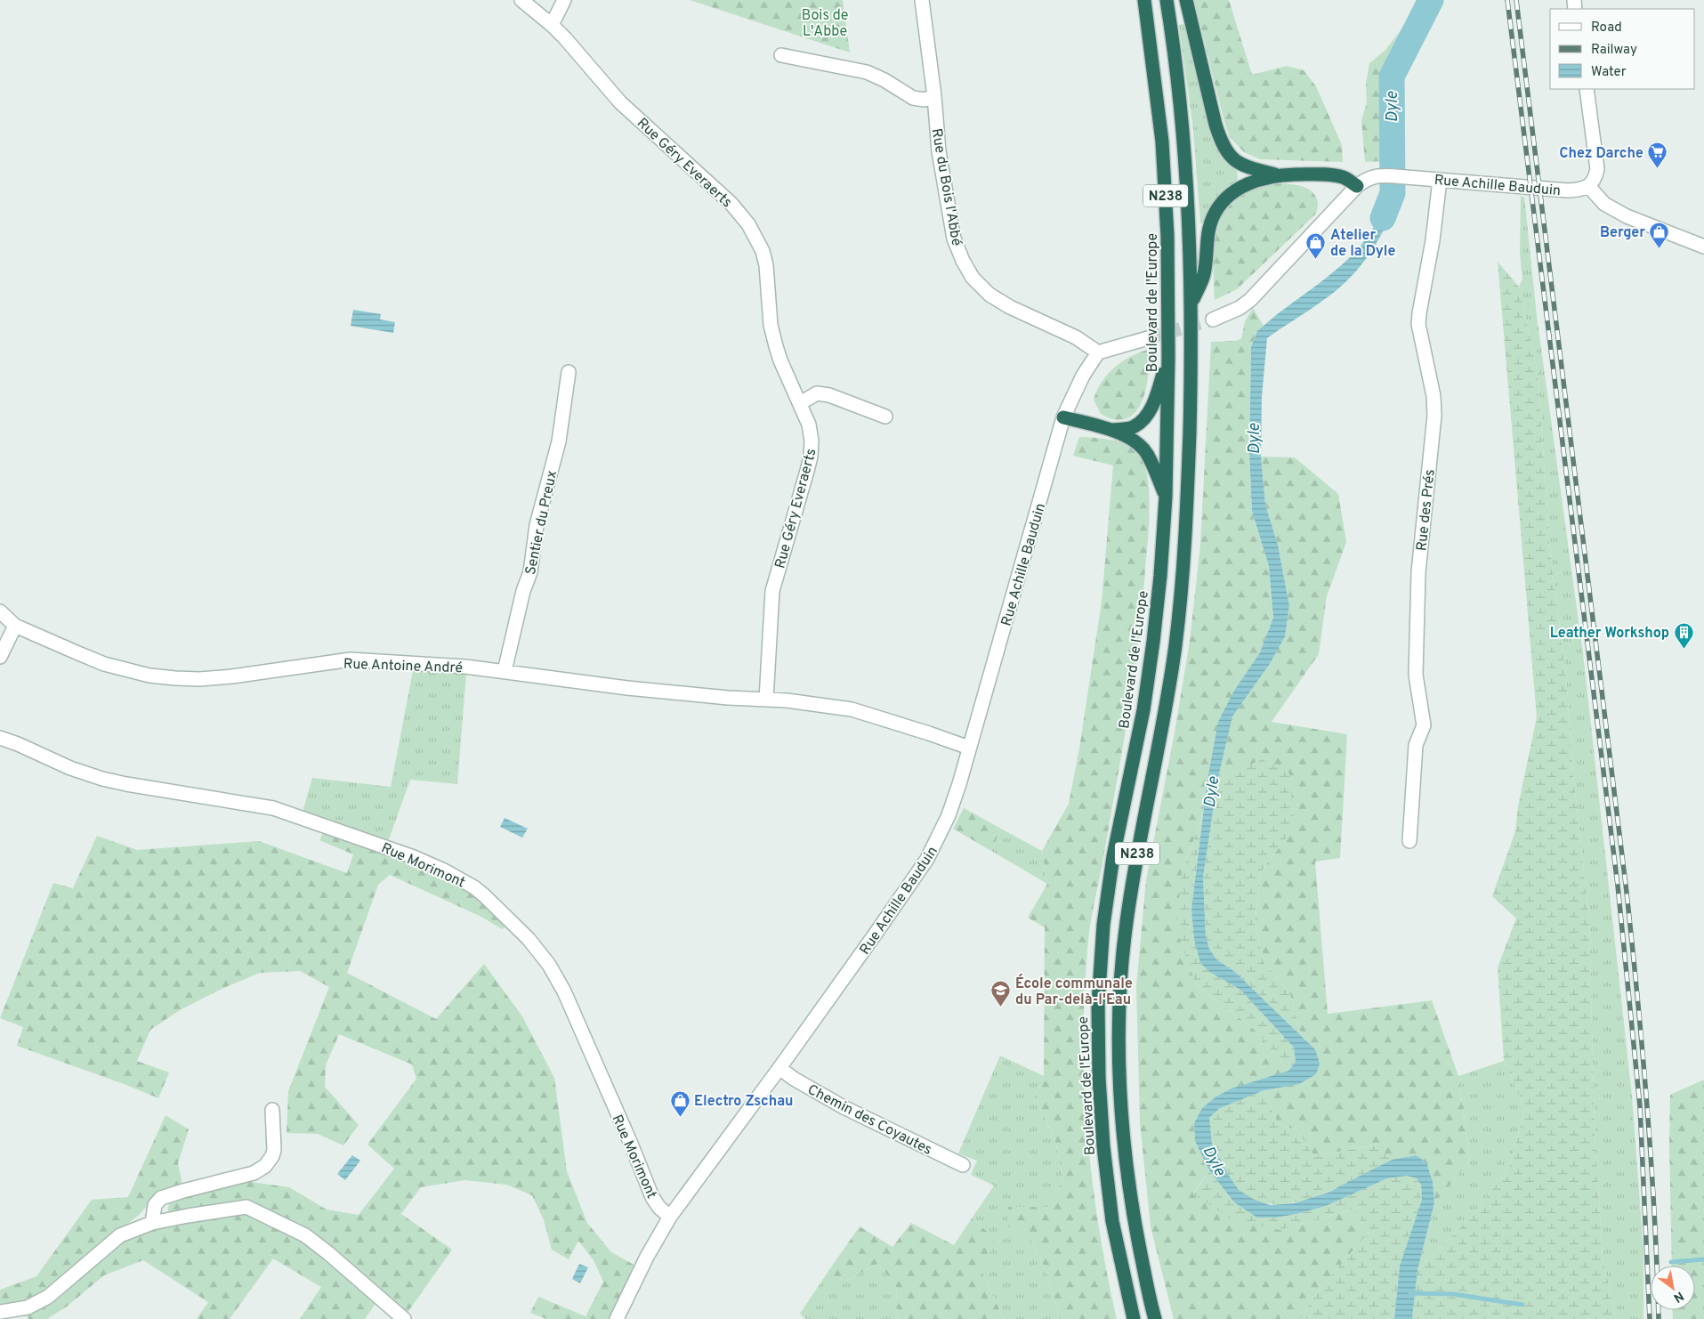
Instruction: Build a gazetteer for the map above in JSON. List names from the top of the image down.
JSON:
{
  "streets": {
    "highway": ["N238", "Boulevard de l'Europe"],
    "street": [
      "Rue Géry Everaerts",
      "Rue Achille Bauduin",
      "Rue du Bois l'Abbé",
      "Rue des Prés",
      "Sentier du Preux",
      "Rue Antoine André",
      "Rue Morimont",
      "Chemin des Coyautes"
    ]
  },
  "crossings": [
    ["Rue Géry Everaerts", "Rue Antoine André"],
    ["Rue Achille Bauduin", "Rue du Bois l'Abbé"],
    ["Rue Achille Bauduin", "Rue des Prés"],
    ["Rue Achille Bauduin", "Rue Morimont"],
    ["Rue Achille Bauduin", "Chemin des Coyautes"],
    ["Sentier du Preux", "Rue Antoine André"]
  ],
  "water": ["Dyle"],
  "parks": ["Bois de L'Abbe"],
  "places": {
    "supermarket": ["Chez Darche"],
    "shop": ["Berger", "Atelier de la Dyle", "Electro Zschau"],
    "building": ["Leather Workshop"],
    "school or university": ["École communale du Par-delà-l'Eau"]
  },
  "legend": ["Road", "Railway", "Water"],
  "north": "bottom right"
}
